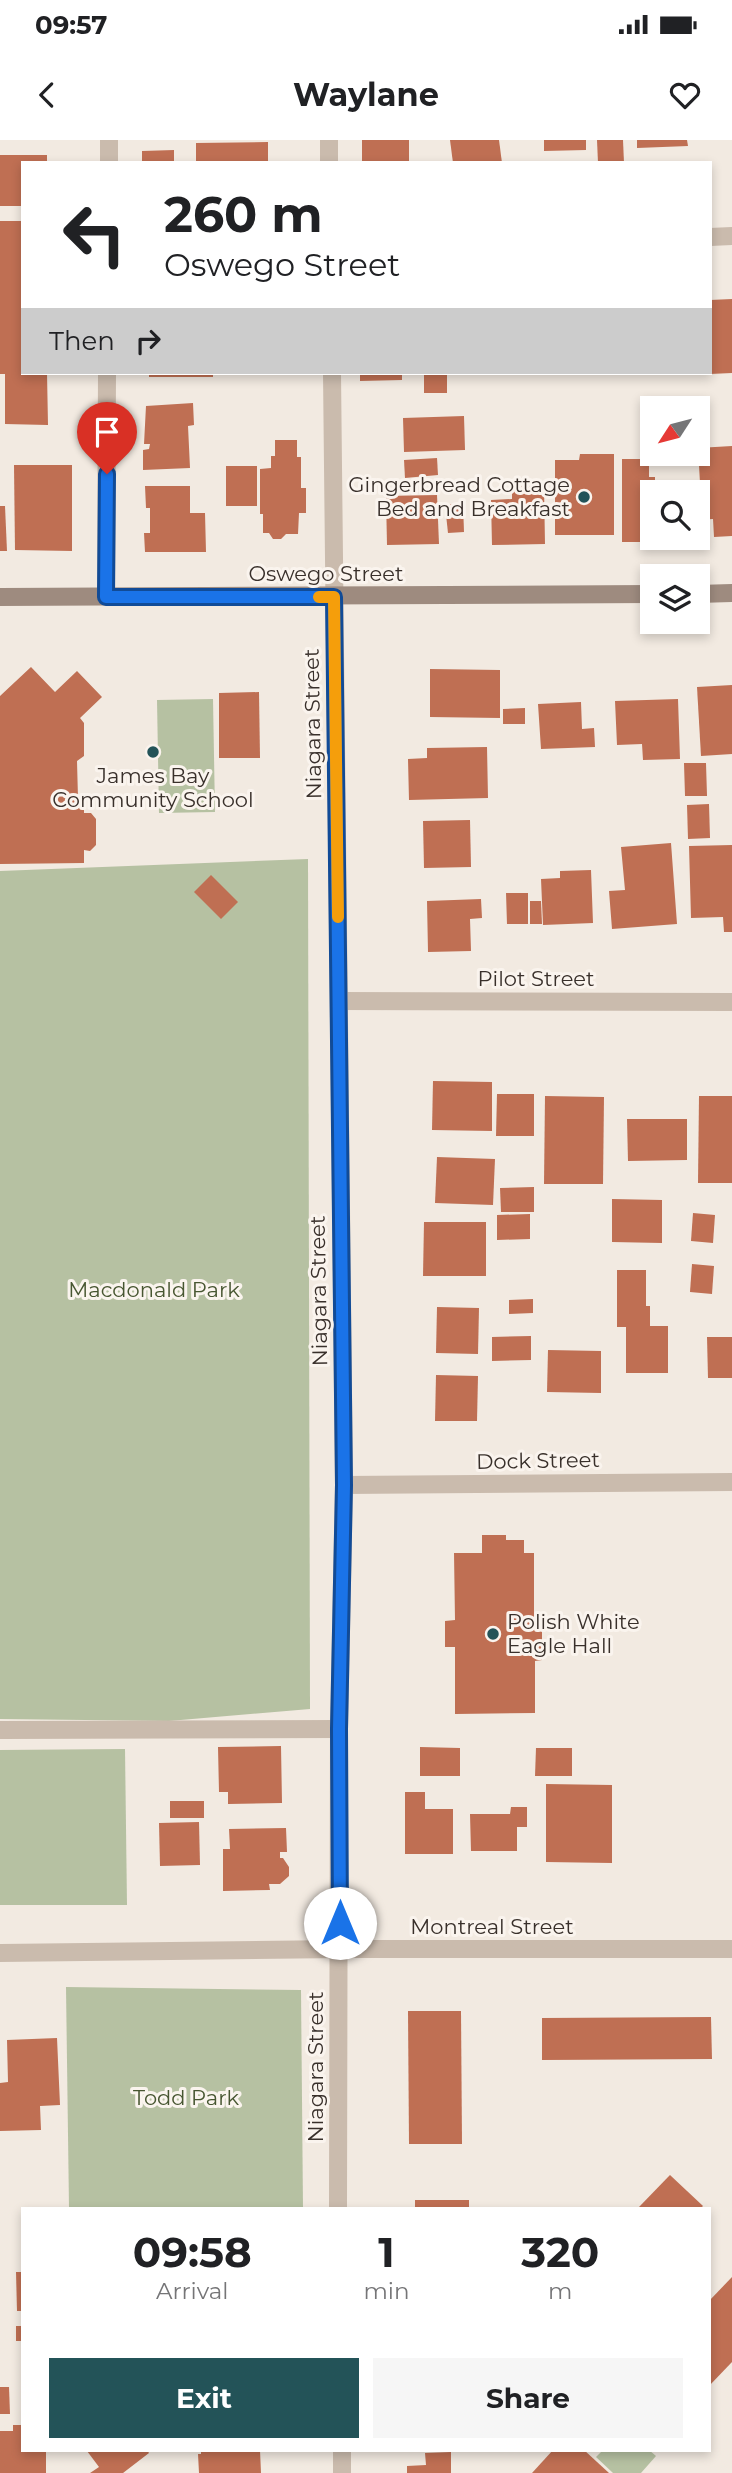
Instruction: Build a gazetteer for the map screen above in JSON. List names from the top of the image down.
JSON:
{
  "streets": {
    "street": [
      "Oswego Street",
      "Niagara Street",
      "Pilot Street",
      "Dock Street",
      "Montreal Street"
    ]
  },
  "crossings": [
    ["Oswego Street", "Niagara Street"],
    ["Niagara Street", "Pilot Street"],
    ["Niagara Street", "Dock Street"],
    ["Niagara Street", "Montreal Street"]
  ],
  "parks": ["Macdonald Park", "Todd Park"],
  "places": ["Gingerbread Cottage Bed and Breakfast", "James Bay Community School", "Polish White Eagle Hall"],
  "north": "bottom left",
  "page": {
    "status": "09:57",
    "header": "Waylane",
    "turn": ["260 m", "Oswego Street"],
    "then": "Then",
    "eta": [
      "09:58",
      "Arrival",
      "1",
      "min",
      "320",
      "m"
    ],
    "buttons": ["Exit", "Share"]
  }
}
